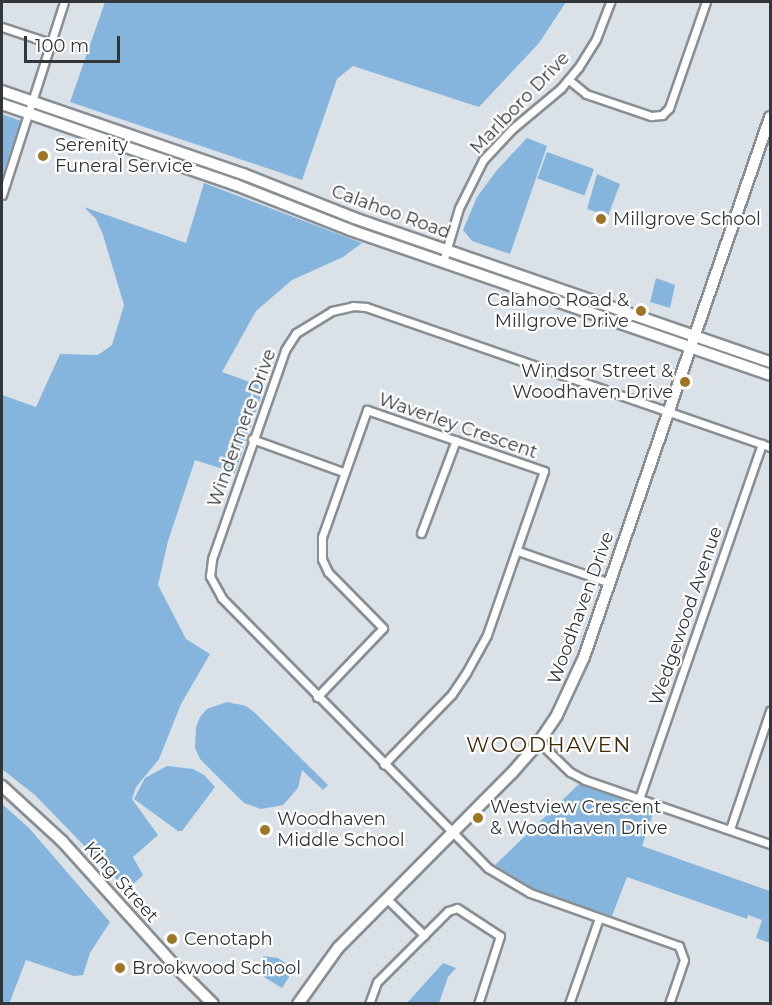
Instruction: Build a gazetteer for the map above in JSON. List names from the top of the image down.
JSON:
{
  "streets": {
    "main road": ["Calahoo Road", "Woodhaven Drive", "King Street"],
    "street": [
      "Marlboro Drive",
      "Waverley Crescent",
      "Windermere Drive",
      "Wedgewood Avenue"
    ]
  },
  "crossings": [
    ["Marlboro Drive", "Calahoo Road"],
    ["Calahoo Road", "Woodhaven Drive"],
    ["Waverley Crescent", "Windermere Drive"],
    ["Windermere Drive", "Woodhaven Drive"],
    ["Windermere Drive", "Wedgewood Avenue"]
  ],
  "districts": ["WOODHAVEN"],
  "places": [
    "Serenity Funeral Service",
    "Millgrove School",
    "Calahoo Road & Millgrove Drive",
    "Windsor Street & Woodhaven Drive",
    "Westview Crescent & Woodhaven Drive",
    "Woodhaven Middle School",
    "Cenotaph",
    "Brookwood School"
  ],
  "scale_bar": "100 m"
}
